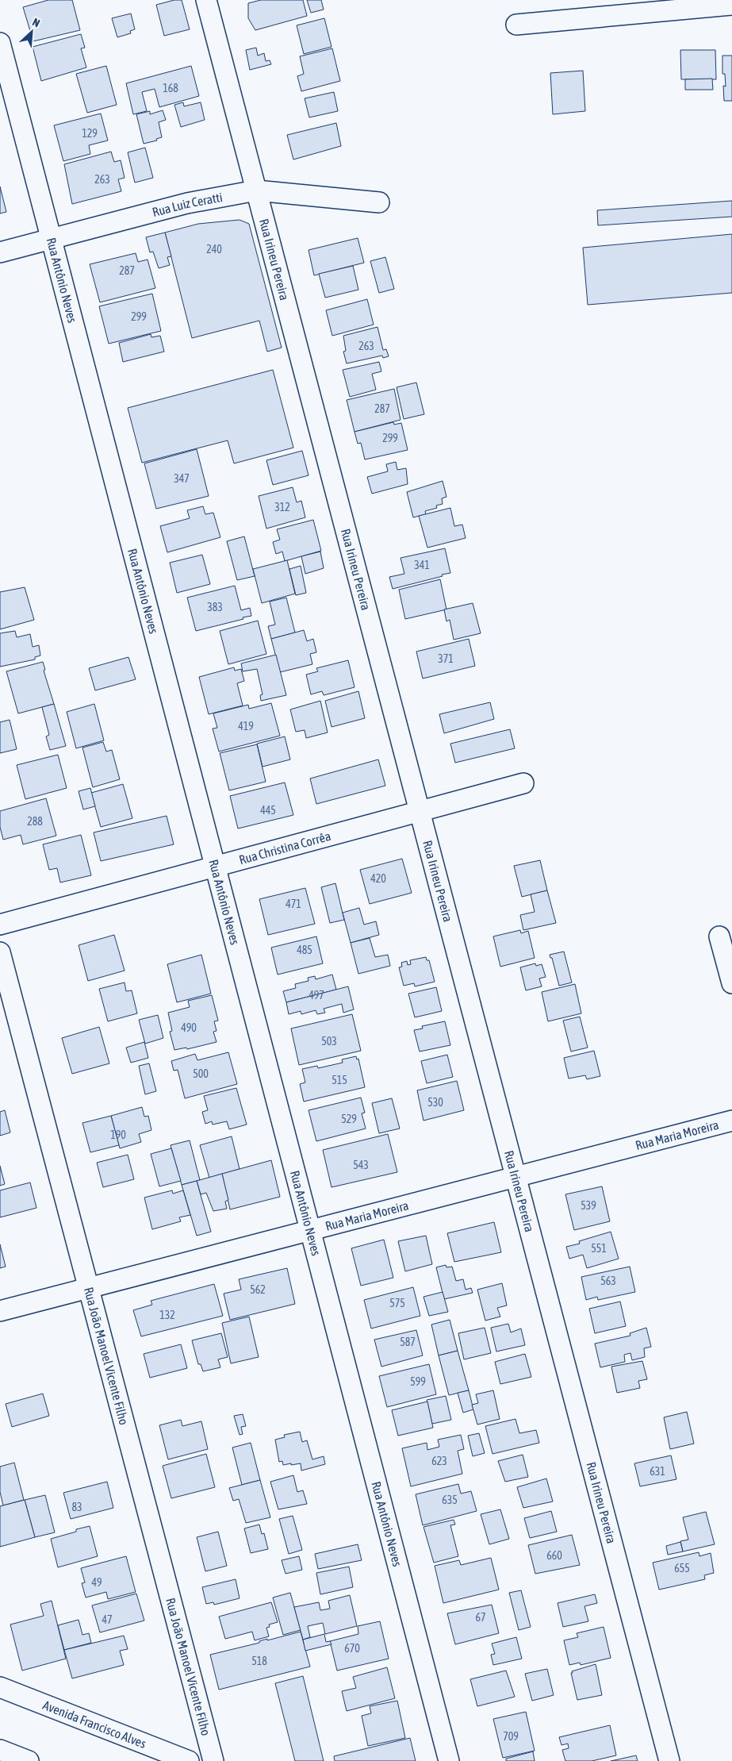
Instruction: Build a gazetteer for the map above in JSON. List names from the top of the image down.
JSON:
{
  "streets": {
    "street": [
      "Rua Luiz Ceratti",
      "Rua Irineu Pereira",
      "Rua Antônio Neves",
      "Rua Christina Corrêa",
      "Rua Maria Moreira",
      "Rua João Manoel Vicente Filho",
      "Avenida Francisco Alves"
    ]
  },
  "crossings": [
    ["Rua Luiz Ceratti", "Rua Irineu Pereira"],
    ["Rua Luiz Ceratti", "Rua Antônio Neves"],
    ["Rua Irineu Pereira", "Rua Christina Corrêa"],
    ["Rua Irineu Pereira", "Rua Maria Moreira"],
    ["Rua Antônio Neves", "Rua Christina Corrêa"],
    ["Rua Antônio Neves", "Rua Maria Moreira"],
    ["Rua Maria Moreira", "Rua João Manoel Vicente Filho"]
  ],
  "house_numbers": [
    "168",
    "129",
    "263",
    "240",
    "287",
    "299",
    "263",
    "287",
    "299",
    "347",
    "312",
    "341",
    "383",
    "371",
    "419",
    "445",
    "288",
    "420",
    "471",
    "485",
    "497",
    "490",
    "503",
    "500",
    "515",
    "530",
    "529",
    "190",
    "543",
    "539",
    "551",
    "563",
    "562",
    "575",
    "132",
    "587",
    "599",
    "623",
    "631",
    "635",
    "83",
    "660",
    "655",
    "49",
    "67",
    "47",
    "670",
    "518",
    "709"
  ],
  "north": "top right"
}
